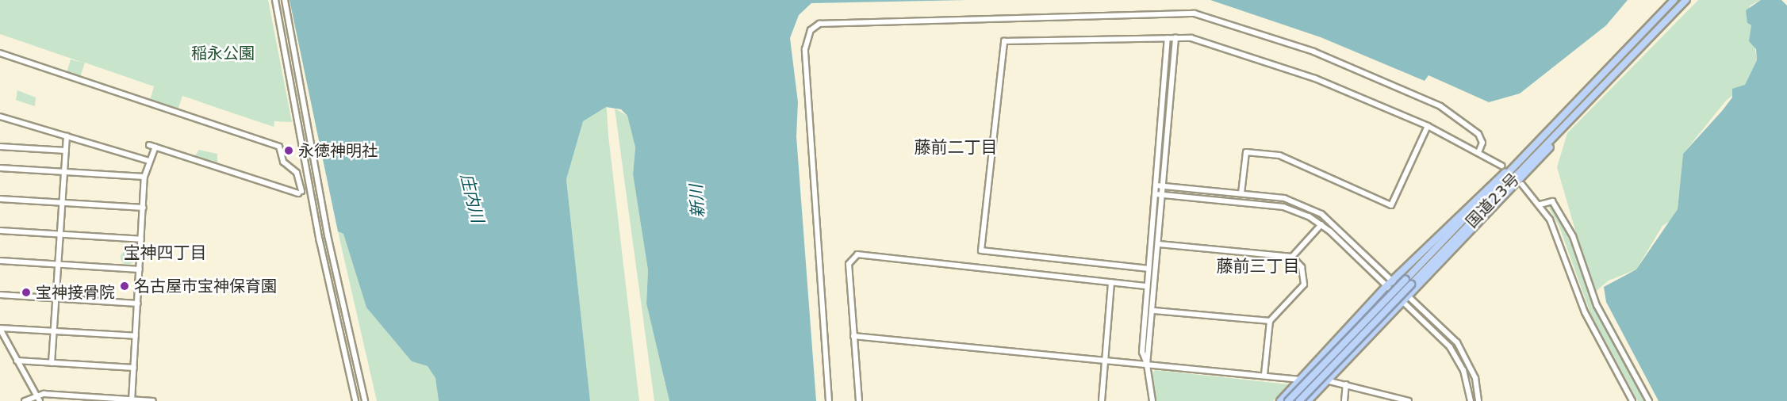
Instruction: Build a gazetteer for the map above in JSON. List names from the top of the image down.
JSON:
{
  "streets": {
    "highway": ["国道23号"]
  },
  "districts": ["藤前二丁目", "宝神四丁目", "藤前三丁目"],
  "water": ["庄内川", "新川"],
  "parks": ["稲永公園"],
  "places": ["永徳神明社", "名古屋市宝神保育園", "宝神接骨院"]
}
